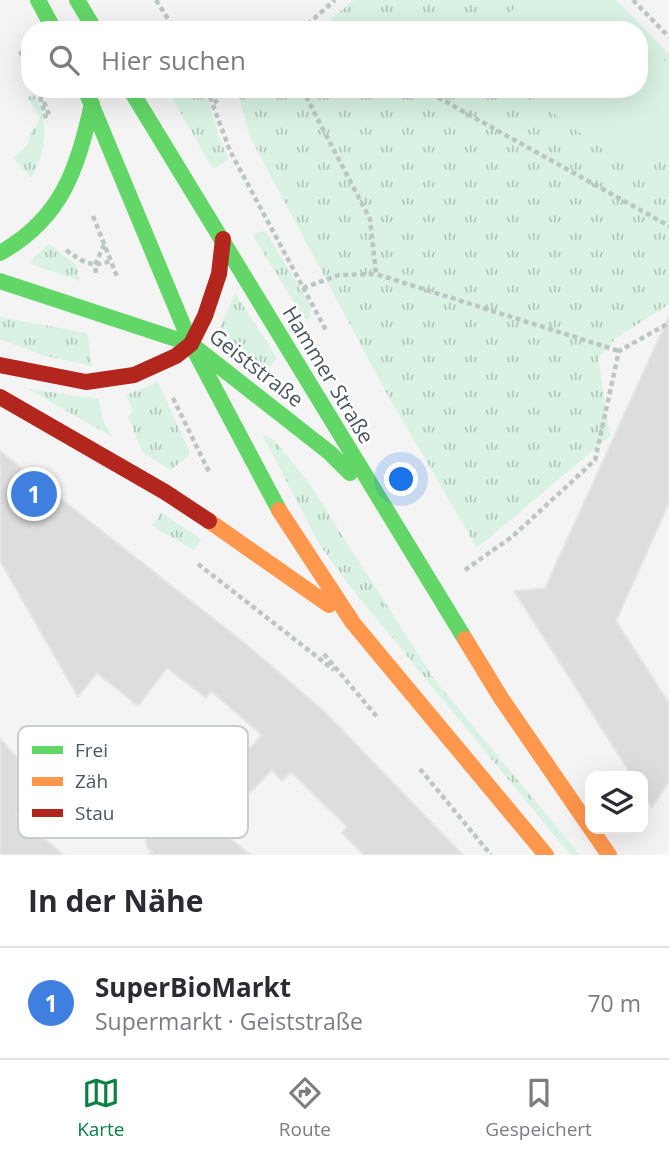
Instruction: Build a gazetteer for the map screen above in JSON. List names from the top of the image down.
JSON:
{
  "streets": {
    "main road": ["Geiststraße", "Hammer Straße"]
  },
  "crossings": [
    ["Geiststraße", "Hammer Straße"]
  ],
  "legend": ["Frei", "Zäh", "Stau"],
  "page": {
    "search": "Hier suchen",
    "pins": "1",
    "heading": "In der Nähe",
    "list": [
      {
        "mark": "1",
        "name": "SuperBioMarkt",
        "note": "Supermarkt · Geiststraße",
        "value": "70 m"
      }
    ],
    "nav": ["Karte", "Route", "Gespeichert"]
  }
}
